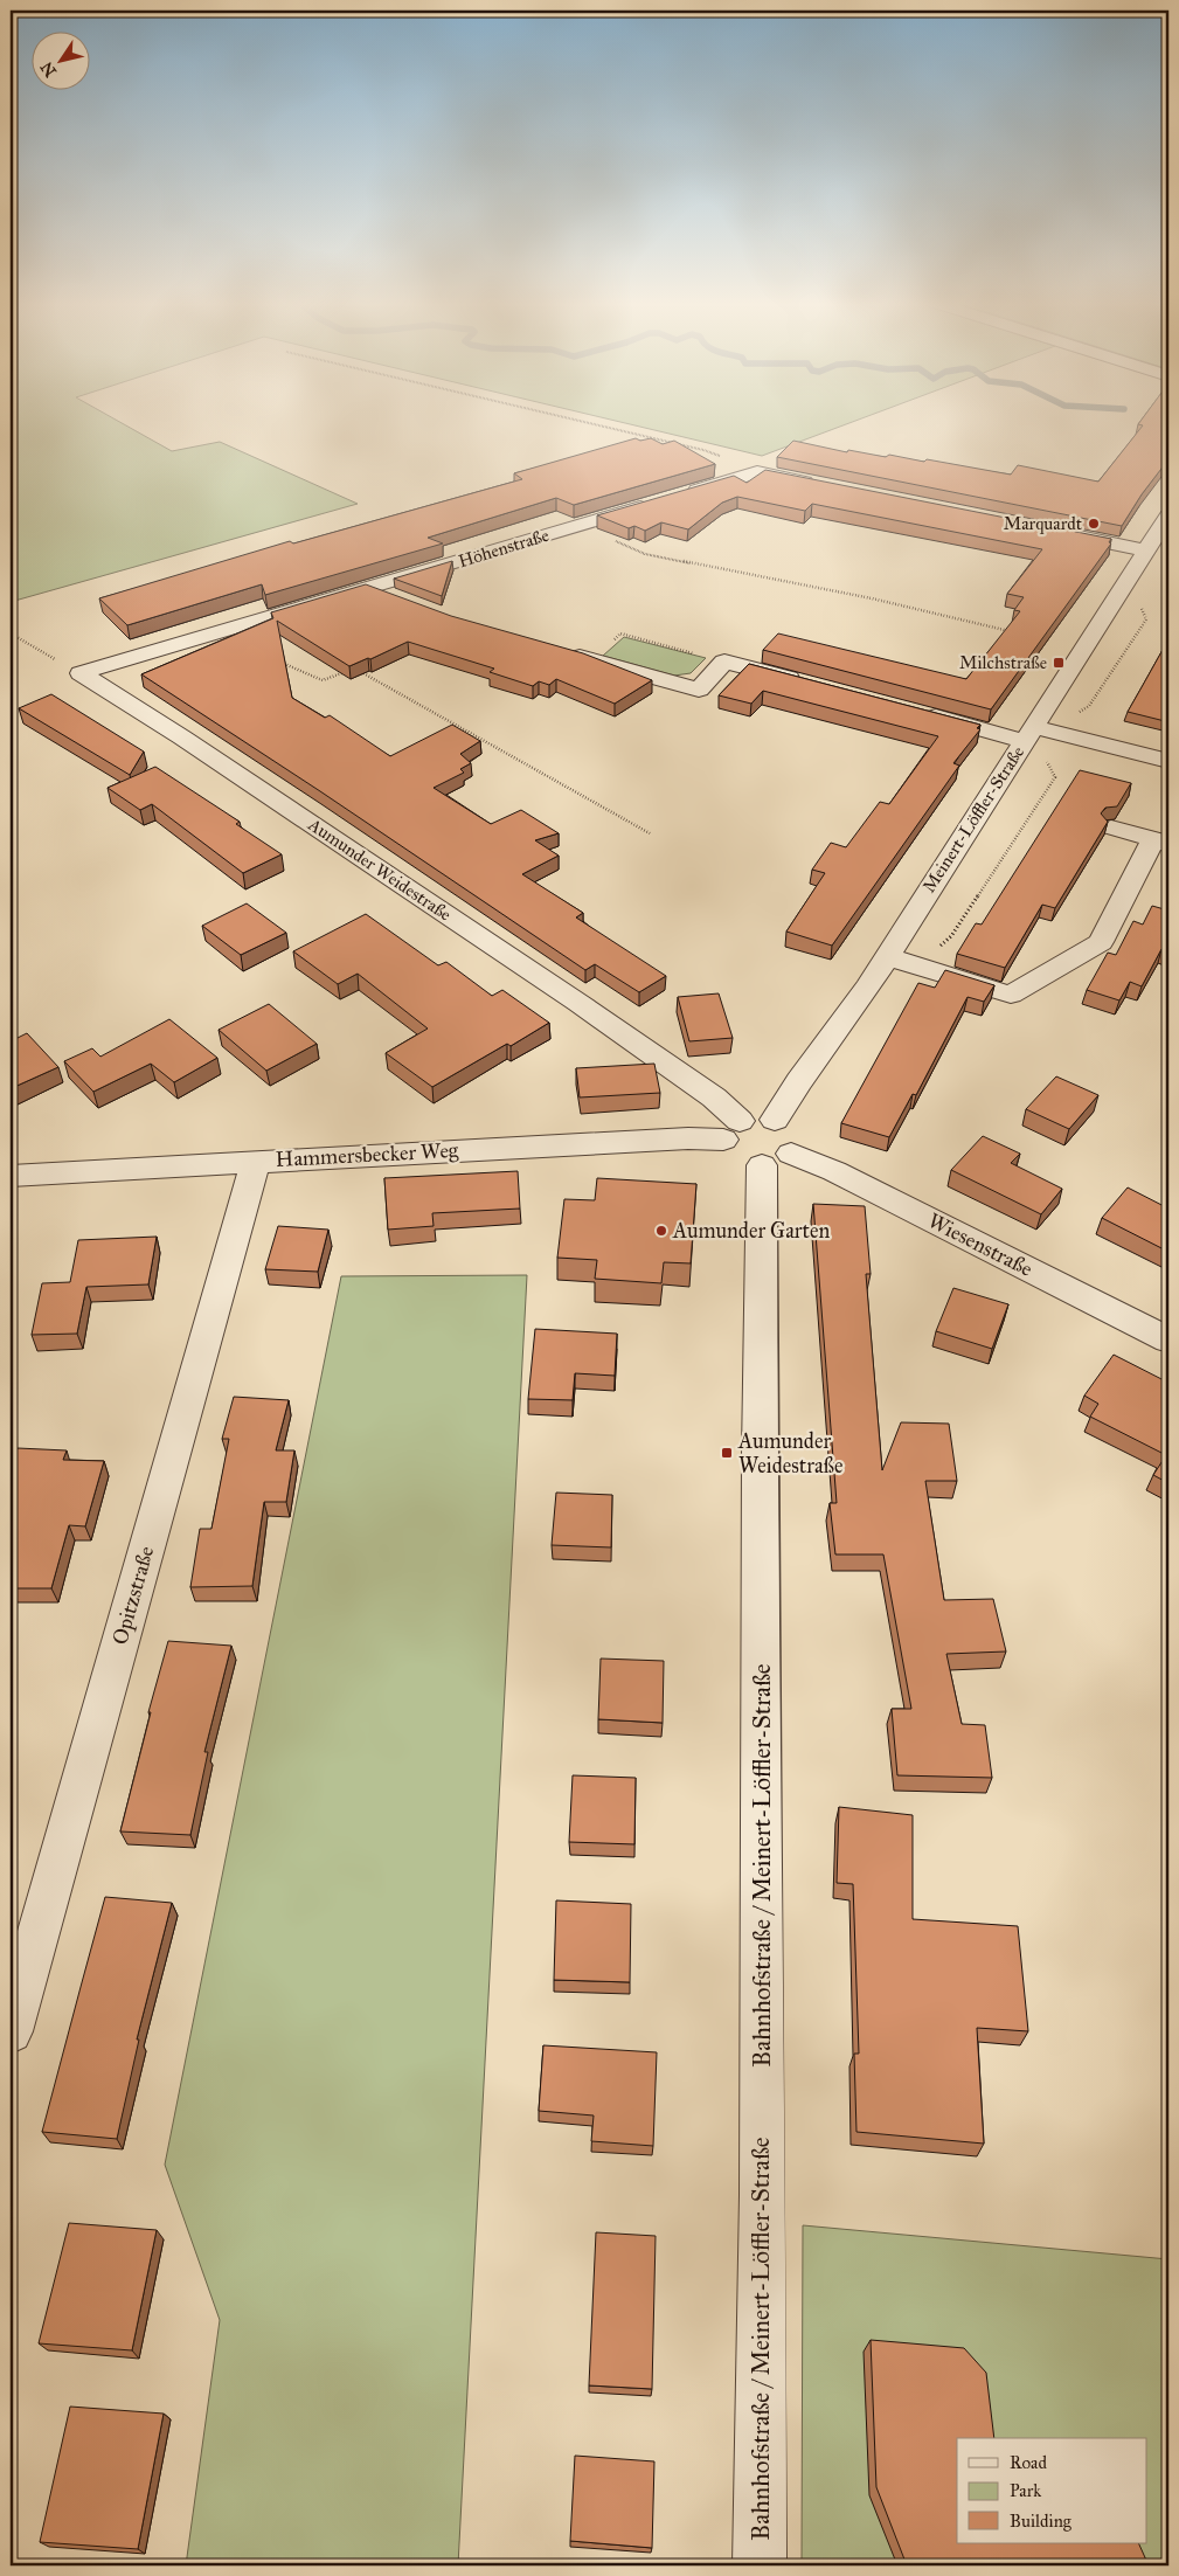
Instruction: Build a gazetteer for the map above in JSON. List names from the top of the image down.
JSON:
{
  "streets": {
    "street": [
      "Höhenstraße",
      "Meinert-Löffler-Straße",
      "Aumunder Weidestraße",
      "Hammersbecker Weg",
      "Wiesenstraße",
      "Opitzstraße",
      "Bahnhofstraße / Meinert-Löffler-Straße"
    ]
  },
  "crossings": [
    ["Höhenstraße", "Aumunder Weidestraße"],
    ["Meinert-Löffler-Straße", "Aumunder Weidestraße"],
    ["Meinert-Löffler-Straße", "Hammersbecker Weg"],
    ["Meinert-Löffler-Straße", "Wiesenstraße"],
    ["Meinert-Löffler-Straße", "Bahnhofstraße / Meinert-Löffler-Straße"],
    ["Aumunder Weidestraße", "Hammersbecker Weg"],
    ["Aumunder Weidestraße", "Wiesenstraße"],
    ["Aumunder Weidestraße", "Bahnhofstraße / Meinert-Löffler-Straße"],
    ["Hammersbecker Weg", "Wiesenstraße"],
    ["Hammersbecker Weg", "Opitzstraße"],
    ["Hammersbecker Weg", "Bahnhofstraße / Meinert-Löffler-Straße"],
    ["Wiesenstraße", "Bahnhofstraße / Meinert-Löffler-Straße"]
  ],
  "places": {
    "other": ["Marquardt", "Aumunder Garten"],
    "transit": ["Milchstraße", "Aumunder Weidestraße"]
  },
  "legend": ["Road", "Park", "Building"],
  "north": "bottom left"
}
